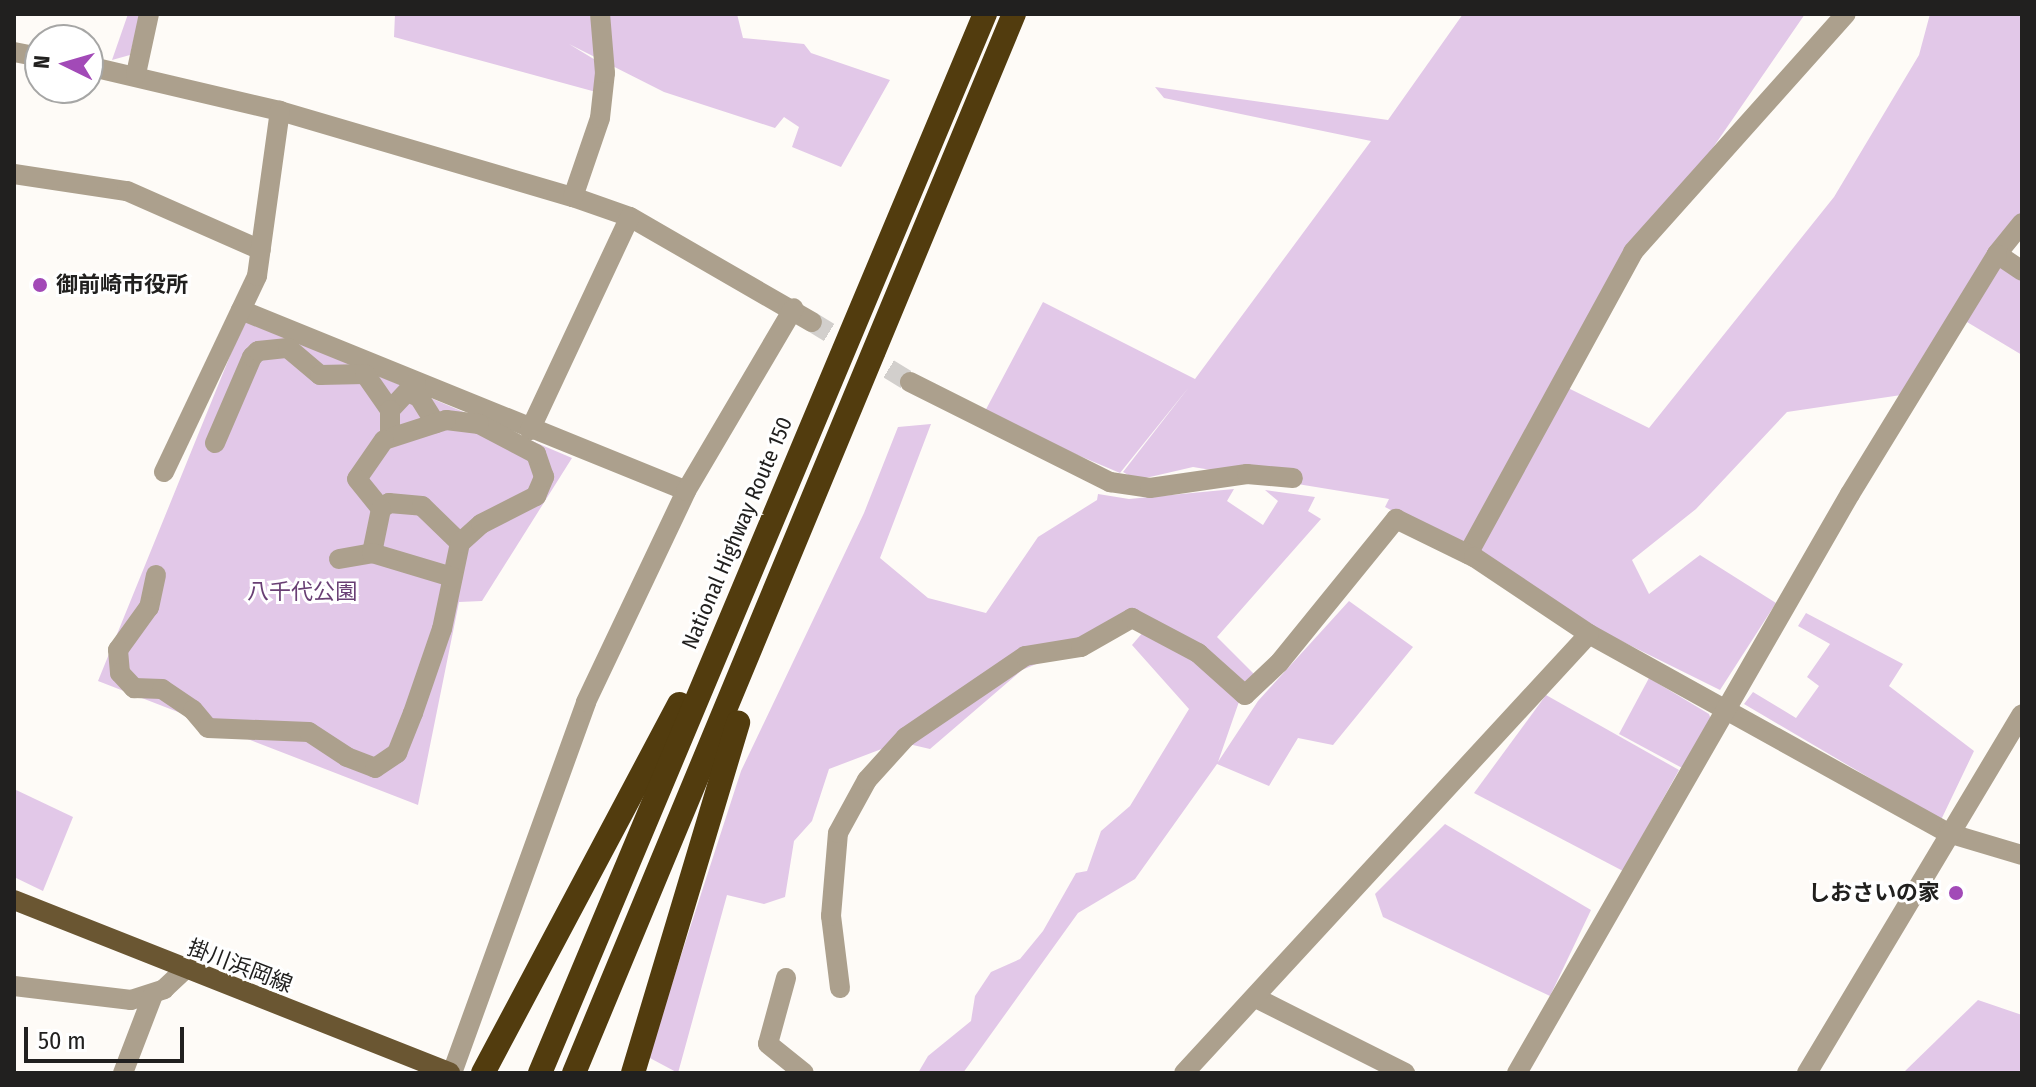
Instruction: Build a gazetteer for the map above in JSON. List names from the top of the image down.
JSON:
{
  "streets": {
    "highway": ["National Highway Route 150"],
    "main road": ["掛川浜岡線"]
  },
  "parks": ["八千代公園"],
  "places": ["御前崎市役所", "しおさいの家"],
  "scale_bar": "50 m",
  "north": "left"
}
